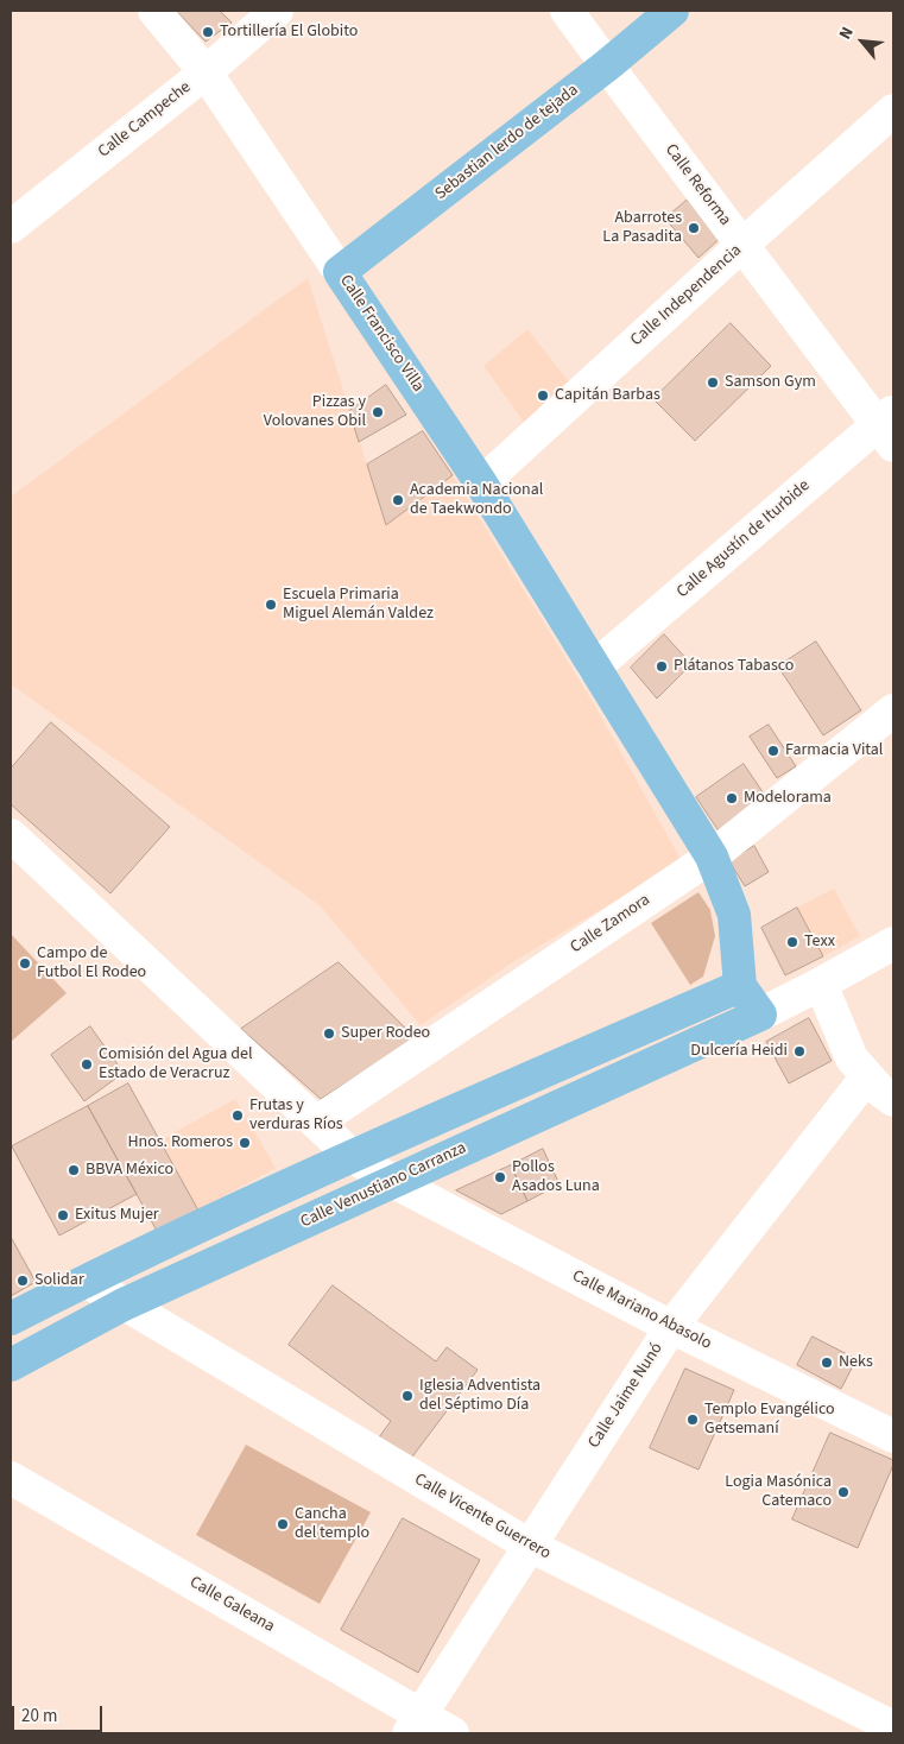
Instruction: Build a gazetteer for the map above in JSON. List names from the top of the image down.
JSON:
{
  "streets": {
    "main road": ["Sebastian lerdo de tejada", "Calle Francisco Villa", "Calle Venustiano Carranza"],
    "street": [
      "Calle Campeche",
      "Calle Reforma",
      "Calle Independencia",
      "Calle Agustín de Iturbide",
      "Calle Zamora",
      "Calle Mariano Abasolo",
      "Calle Jaime Nunó",
      "Calle Vicente Guerrero",
      "Calle Galeana"
    ]
  },
  "crossings": [
    ["Calle Campeche", "Calle Francisco Villa"],
    ["Sebastian lerdo de tejada", "Calle Reforma"],
    ["Sebastian lerdo de tejada", "Calle Francisco Villa"],
    ["Calle Reforma", "Calle Independencia"],
    ["Calle Reforma", "Calle Agustín de Iturbide"],
    ["Calle Independencia", "Calle Francisco Villa"],
    ["Calle Francisco Villa", "Calle Agustín de Iturbide"],
    ["Calle Francisco Villa", "Calle Zamora"],
    ["Calle Venustiano Carranza", "Calle Mariano Abasolo"],
    ["Calle Venustiano Carranza", "Calle Vicente Guerrero"],
    ["Calle Mariano Abasolo", "Calle Jaime Nunó"],
    ["Calle Jaime Nunó", "Calle Vicente Guerrero"],
    ["Calle Jaime Nunó", "Calle Galeana"]
  ],
  "places": [
    "Tortillería El Globito",
    "Abarrotes La Pasadita",
    "Samson Gym",
    "Capitán Barbas",
    "Pizzas y Volovanes Obil",
    "Academia Nacional de Taekwondo",
    "Escuela Primaria Miguel Alemán Valdez",
    "Plátanos Tabasco",
    "Farmacia Vital",
    "Modelorama",
    "Texx",
    "Campo de Futbol El Rodeo",
    "Super Rodeo",
    "Dulcería Heidi",
    "Comisión del Agua del Estado de Veracruz",
    "Frutas y verduras Ríos",
    "Hnos. Romeros",
    "BBVA México",
    "Pollos Asados Luna",
    "Exitus Mujer",
    "Solidar",
    "Neks",
    "Iglesia Adventista del Séptimo Día",
    "Templo Evangélico Getsemaní",
    "Logia Masónica Catemaco",
    "Cancha del templo"
  ],
  "scale_bar": "20 m",
  "north": "top left"
}
